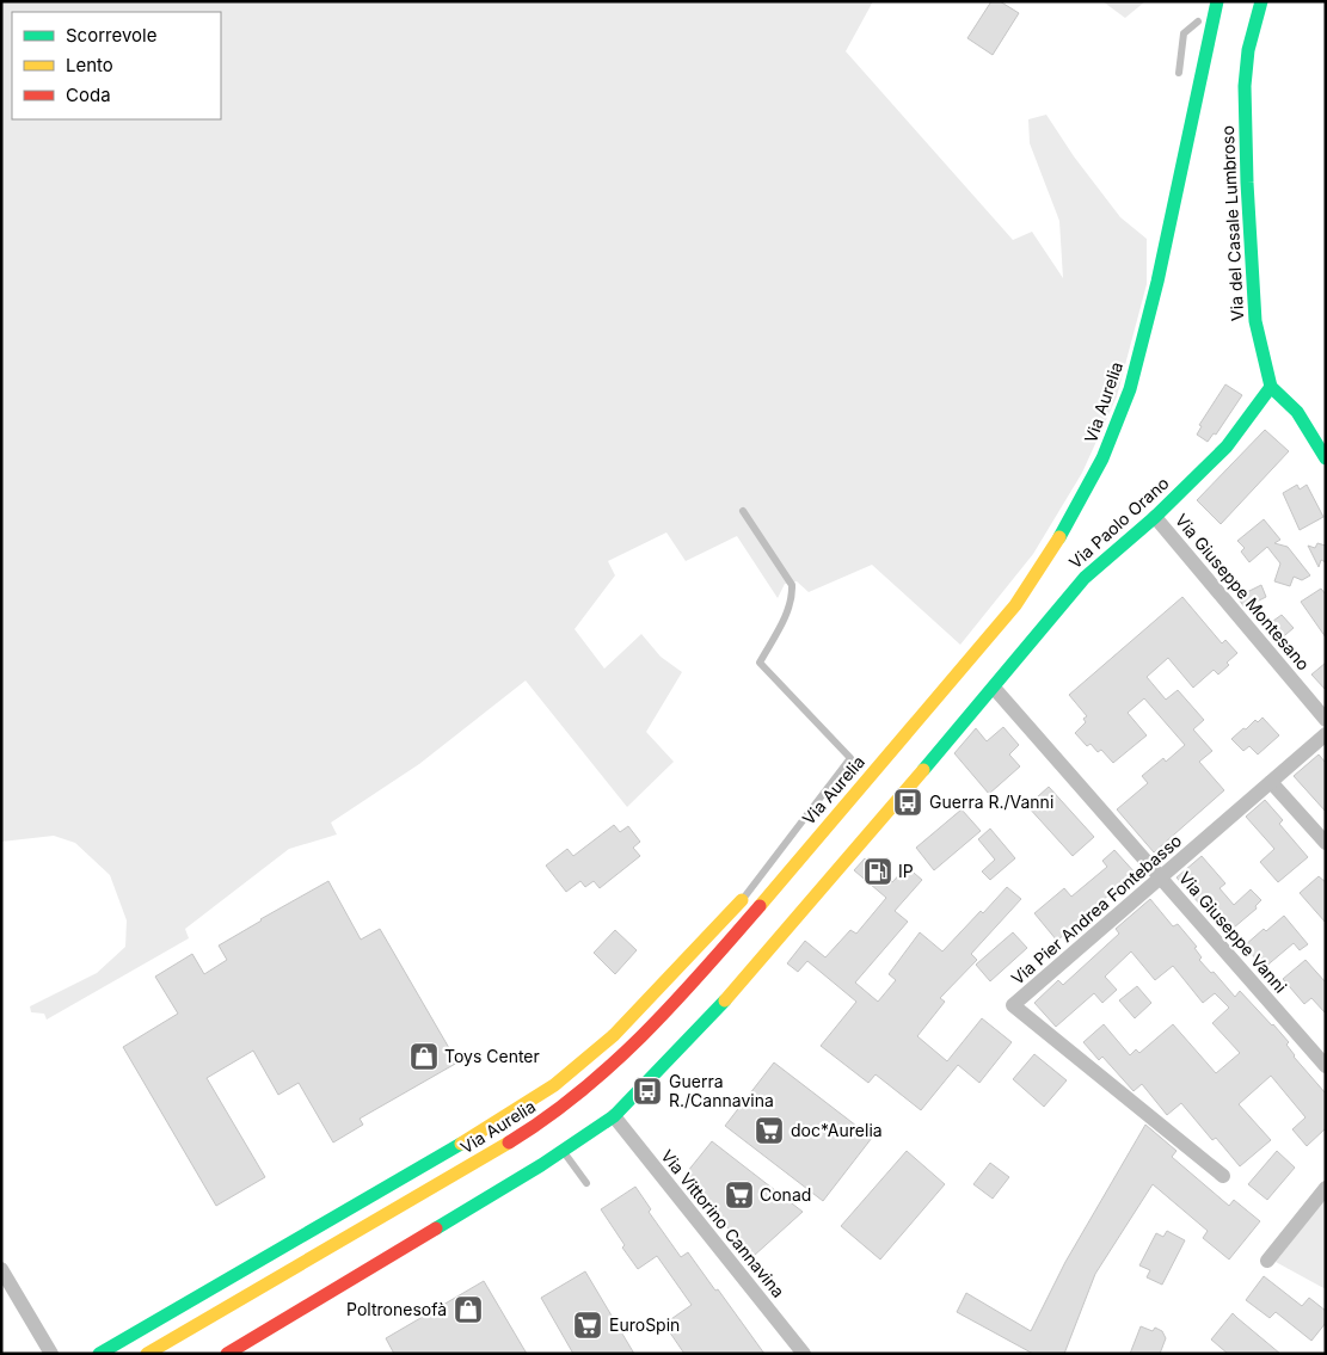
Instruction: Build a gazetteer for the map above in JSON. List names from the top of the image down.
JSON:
{
  "streets": {
    "main road": ["Via del Casale Lumbroso", "Via Aurelia", "Via Paolo Orano"],
    "street": [
      "Via Giuseppe Montesano",
      "Via Pier Andrea Fontebasso",
      "Via Giuseppe Vanni",
      "Via Vittorino Cannavina"
    ]
  },
  "crossings": [
    ["Via del Casale Lumbroso", "Via Paolo Orano"],
    ["Via Paolo Orano", "Via Giuseppe Montesano"],
    ["Via Paolo Orano", "Via Giuseppe Vanni"],
    ["Via Pier Andrea Fontebasso", "Via Giuseppe Vanni"]
  ],
  "places": {
    "bus stop": ["Guerra R./Vanni", "Guerra R./Cannavina"],
    "fuel station": ["IP"],
    "shop": ["Toys Center", "Poltronesofà"],
    "supermarket": ["doc*Aurelia", "Conad", "EuroSpin"]
  },
  "legend": ["Scorrevole", "Lento", "Coda"]
}
